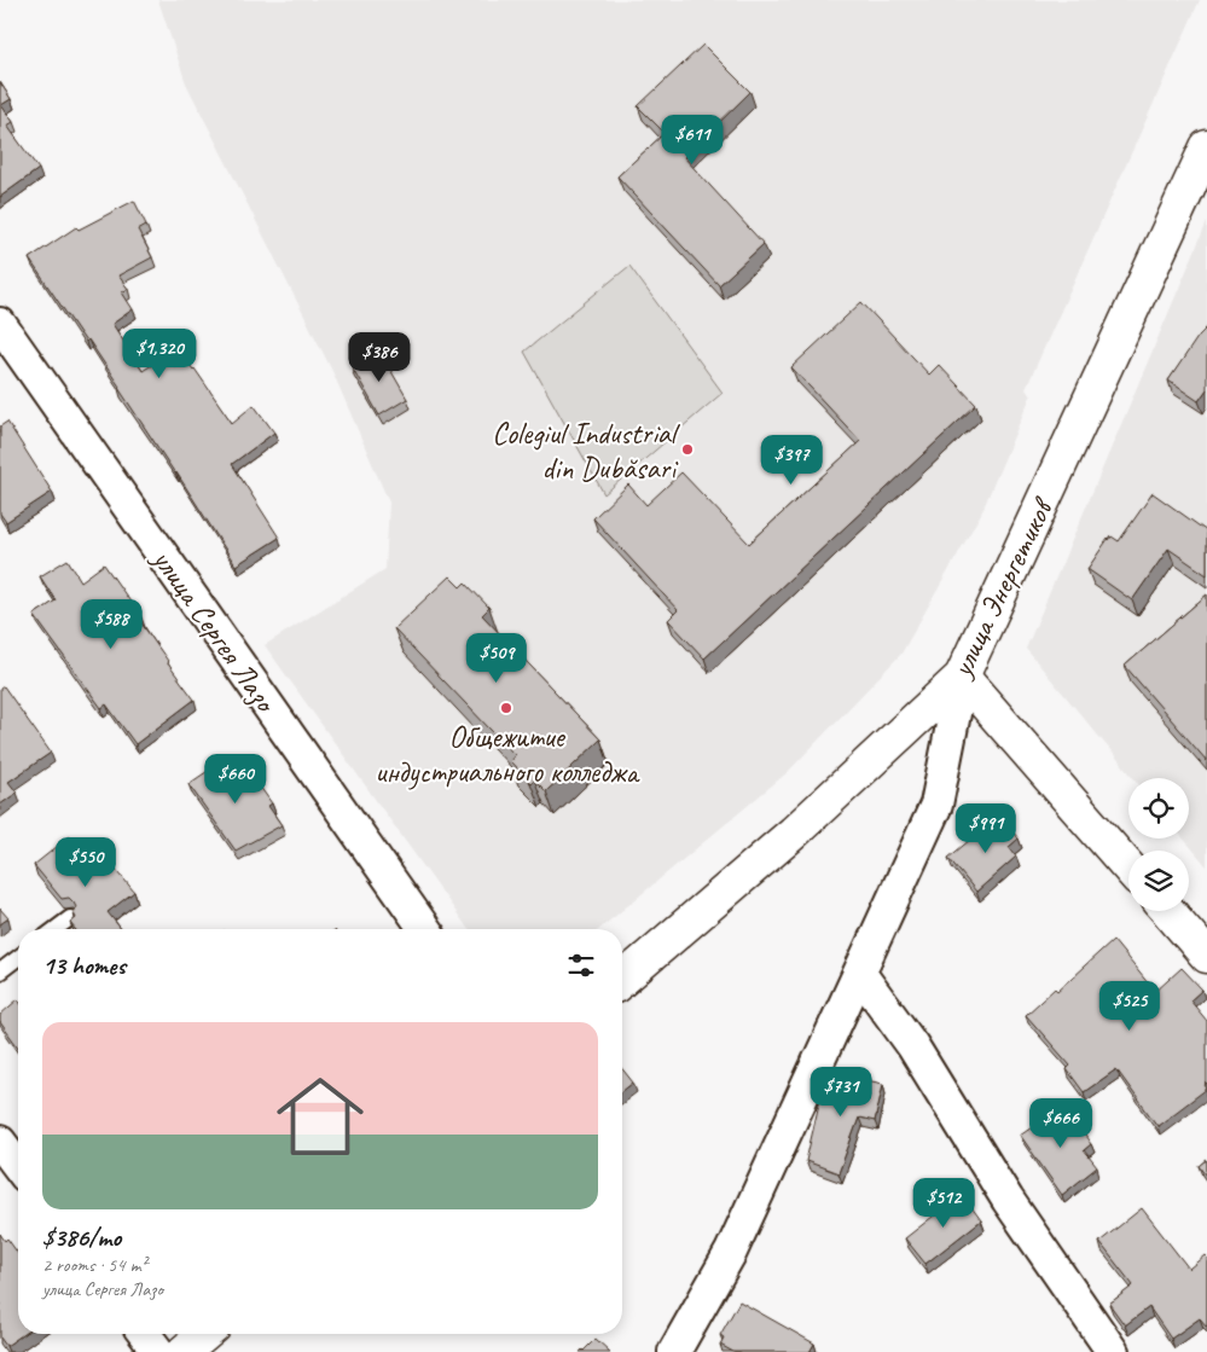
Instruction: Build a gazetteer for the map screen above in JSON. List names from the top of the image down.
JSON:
{
  "streets": {
    "street": ["улица Энергетиков", "улица Сергея Лазо"]
  },
  "places": ["Colegiul Industrial din Dubăsari", "Общежитие индустриального колледжа"],
  "page": {
    "price": [
      "$611",
      "$1,320",
      "$386",
      "$397",
      "$588",
      "$509",
      "$660",
      "$991",
      "$550",
      "$525",
      "$731",
      "$666",
      "$512"
    ],
    "heading": "13 homes",
    "list": [
      {
        "name": "$386/mo",
        "note": "2 rooms · 54 m² · улица Сергея Лазо"
      }
    ]
  }
}
